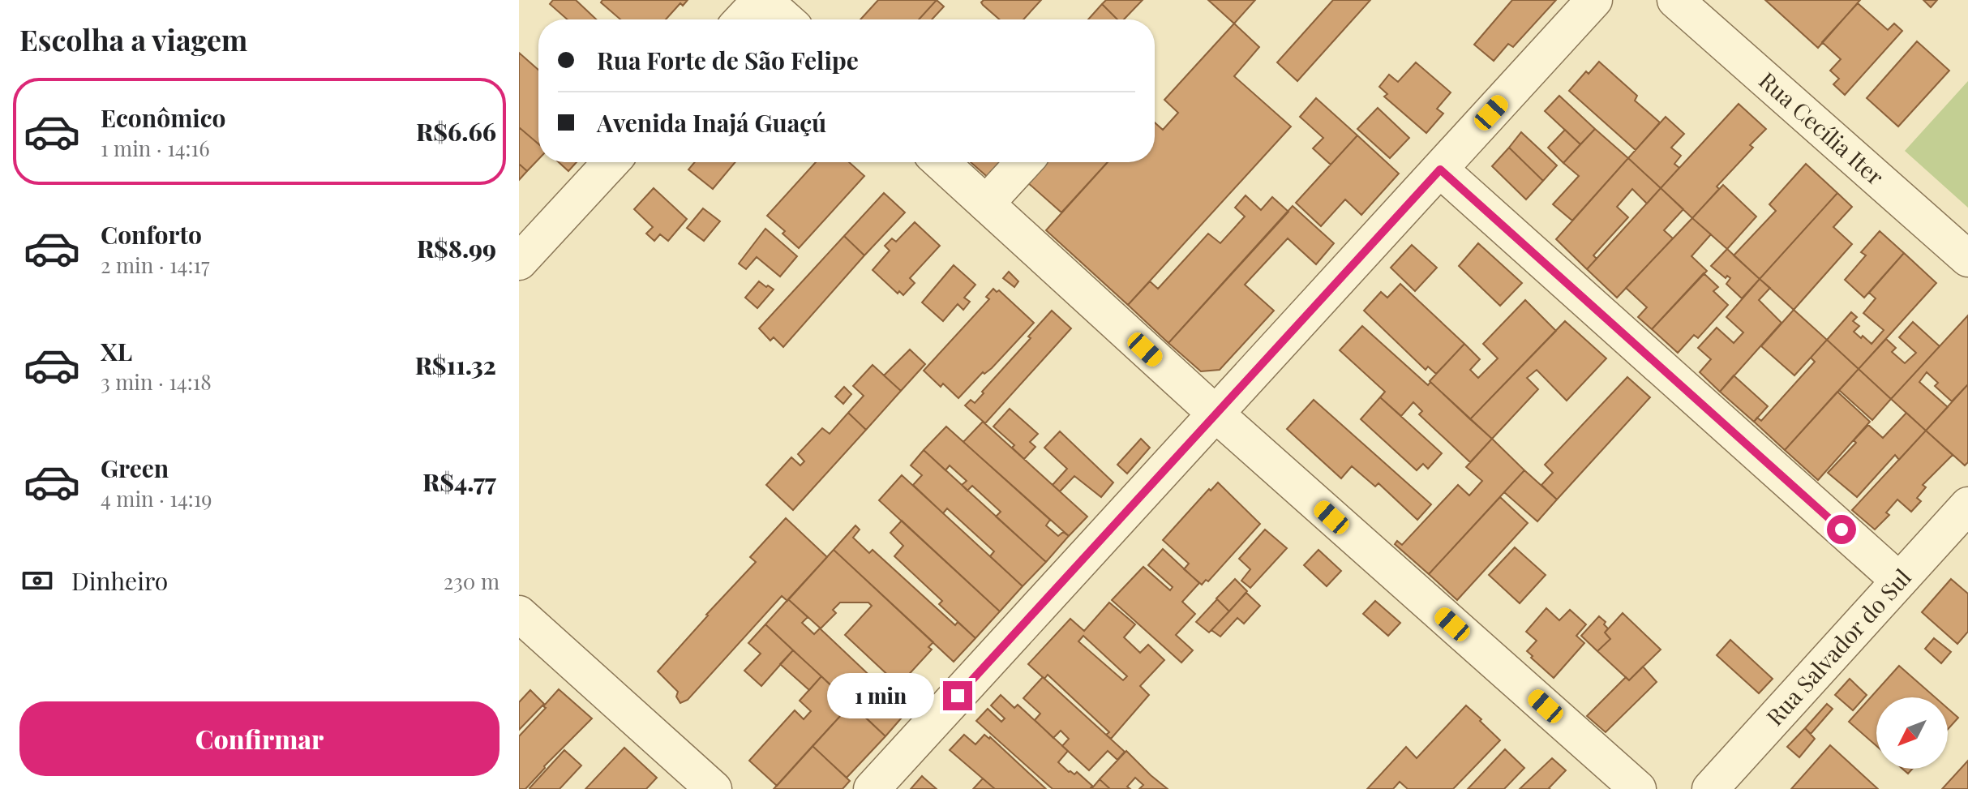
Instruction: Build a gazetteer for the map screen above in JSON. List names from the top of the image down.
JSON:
{
  "streets": {
    "street": ["Rua Cecília Iter", "Rua Salvador do Sul"]
  },
  "north": "bottom left",
  "page": {
    "heading": "Escolha a viagem",
    "banner": ["Rua Forte de São Felipe", "Avenida Inajá Guaçú"],
    "list": [
      {
        "name": "Econômico",
        "note": "1 min · 14:16",
        "value": "R$6.66"
      },
      {
        "name": "Conforto",
        "note": "2 min · 14:17",
        "value": "R$8.99"
      },
      {
        "name": "XL",
        "note": "3 min · 14:18",
        "value": "R$11.32"
      },
      {
        "name": "Green",
        "note": "4 min · 14:19",
        "value": "R$4.77"
      }
    ],
    "pay": ["Dinheiro", "230 m"],
    "bubble": "1 min",
    "buttons": "Confirmar"
  }
}
